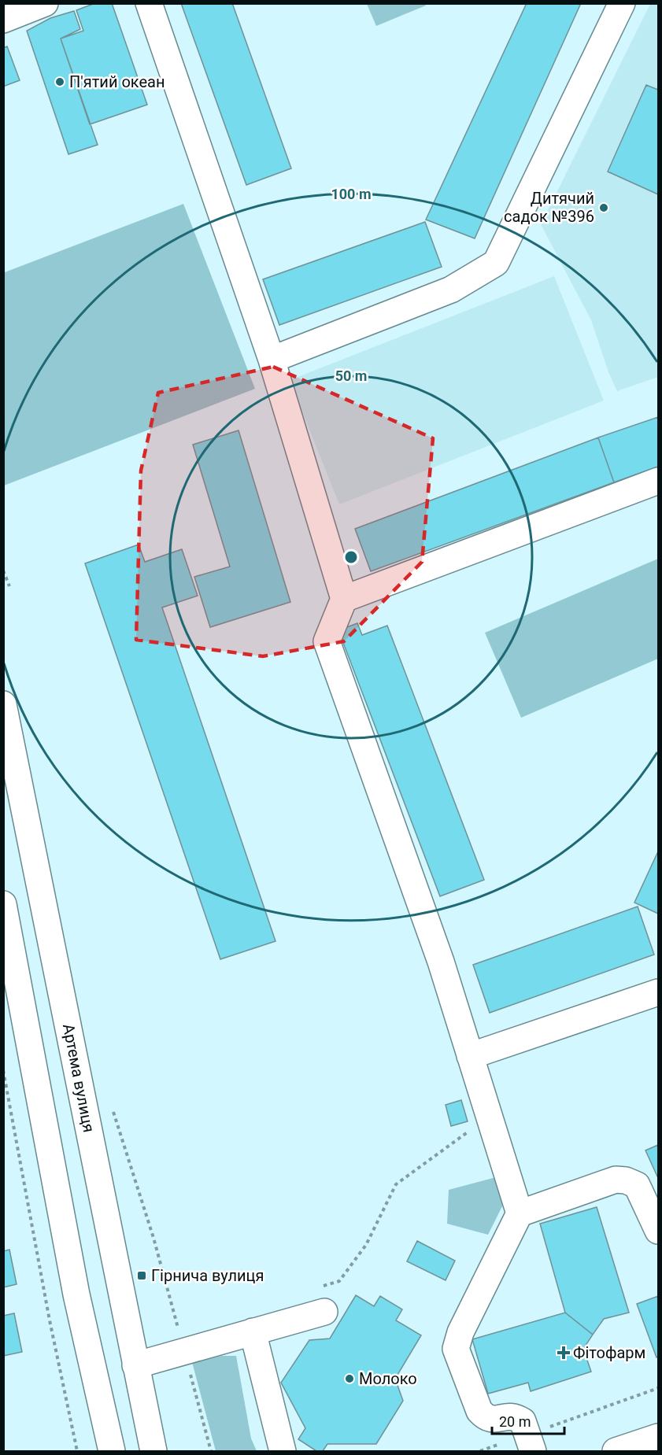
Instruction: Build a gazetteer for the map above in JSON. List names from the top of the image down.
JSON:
{
  "streets": {
    "main road": ["Артема вулиця"]
  },
  "places": {
    "other": ["П'ятий океан", "Дитячий садок №396", "Молоко"],
    "transit": ["Гірнича вулиця"],
    "health": ["Фітофарм"]
  },
  "scale_bar": "20 m",
  "rings": ["100 m", "50 m"]
}
